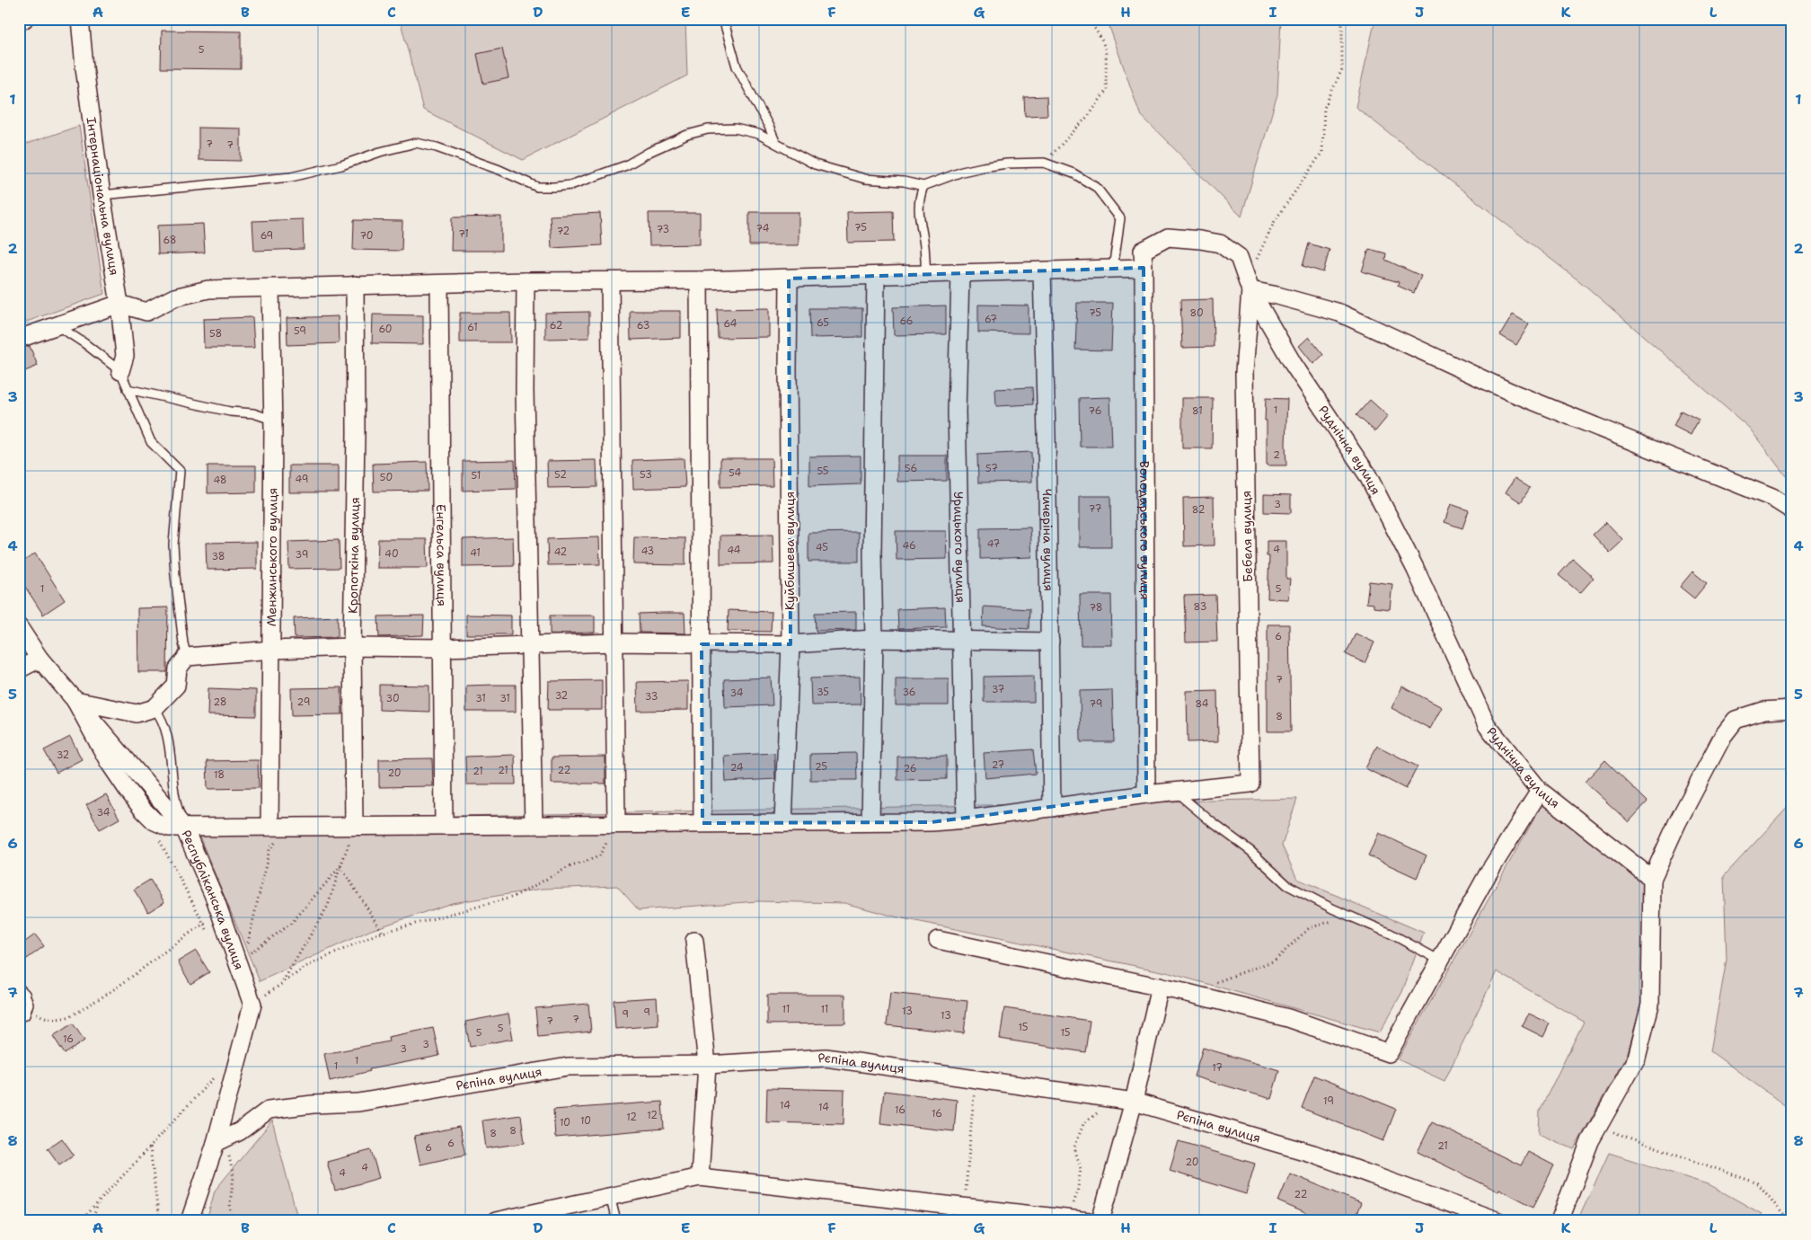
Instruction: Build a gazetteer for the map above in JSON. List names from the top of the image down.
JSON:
{
  "streets": {
    "street": [
      "Інтернаціональна вулиця",
      "Руднічна вулиця",
      "Володарського вулиця",
      "Бебеля вулиця",
      "Чичеріна вулиця",
      "Урицького вулиця",
      "Куйбишева вулиця",
      "Кропоткіна вулиця",
      "Енгельса вулиця",
      "Менжинського вулиця",
      "Республіканська вулиця",
      "Рєпіна вулиця"
    ]
  },
  "crossings": [
    ["Руднічна вулиця", "Володарського вулиця"],
    ["Руднічна вулиця", "Бебеля вулиця"],
    ["Володарського вулиця", "Бебеля вулиця"]
  ],
  "house_numbers": [
    "5",
    "7",
    "7",
    "75",
    "74",
    "73",
    "72",
    "71",
    "69",
    "70",
    "68",
    "75",
    "80",
    "67",
    "66",
    "65",
    "64",
    "62",
    "63",
    "61",
    "60",
    "59",
    "58",
    "1",
    "76",
    "81",
    "2",
    "56",
    "57",
    "55",
    "54",
    "52",
    "53",
    "51",
    "50",
    "49",
    "48",
    "3",
    "77",
    "82",
    "47",
    "46",
    "45",
    "4",
    "44",
    "43",
    "42",
    "41",
    "40",
    "39",
    "38",
    "1",
    "5",
    "83",
    "78",
    "6",
    "7",
    "37",
    "35",
    "36",
    "34",
    "32",
    "33",
    "30",
    "31",
    "31",
    "28",
    "29",
    "79",
    "84",
    "8",
    "32",
    "27",
    "25",
    "24",
    "26",
    "21",
    "22",
    "21",
    "20",
    "18",
    "34",
    "11",
    "11",
    "13",
    "9",
    "9",
    "13",
    "7",
    "7",
    "15",
    "5",
    "5",
    "15",
    "16",
    "3",
    "3",
    "1",
    "1",
    "17",
    "19",
    "14",
    "14",
    "16",
    "16",
    "12",
    "12",
    "10",
    "10",
    "8",
    "8",
    "6",
    "21",
    "6",
    "20",
    "4",
    "4",
    "22"
  ],
  "grid": {
    "columns": [
      "A",
      "B",
      "C",
      "D",
      "E",
      "F",
      "G",
      "H",
      "I",
      "J",
      "K",
      "L"
    ],
    "rows": [
      "1",
      "2",
      "3",
      "4",
      "5",
      "6",
      "7",
      "8"
    ]
  }
}
